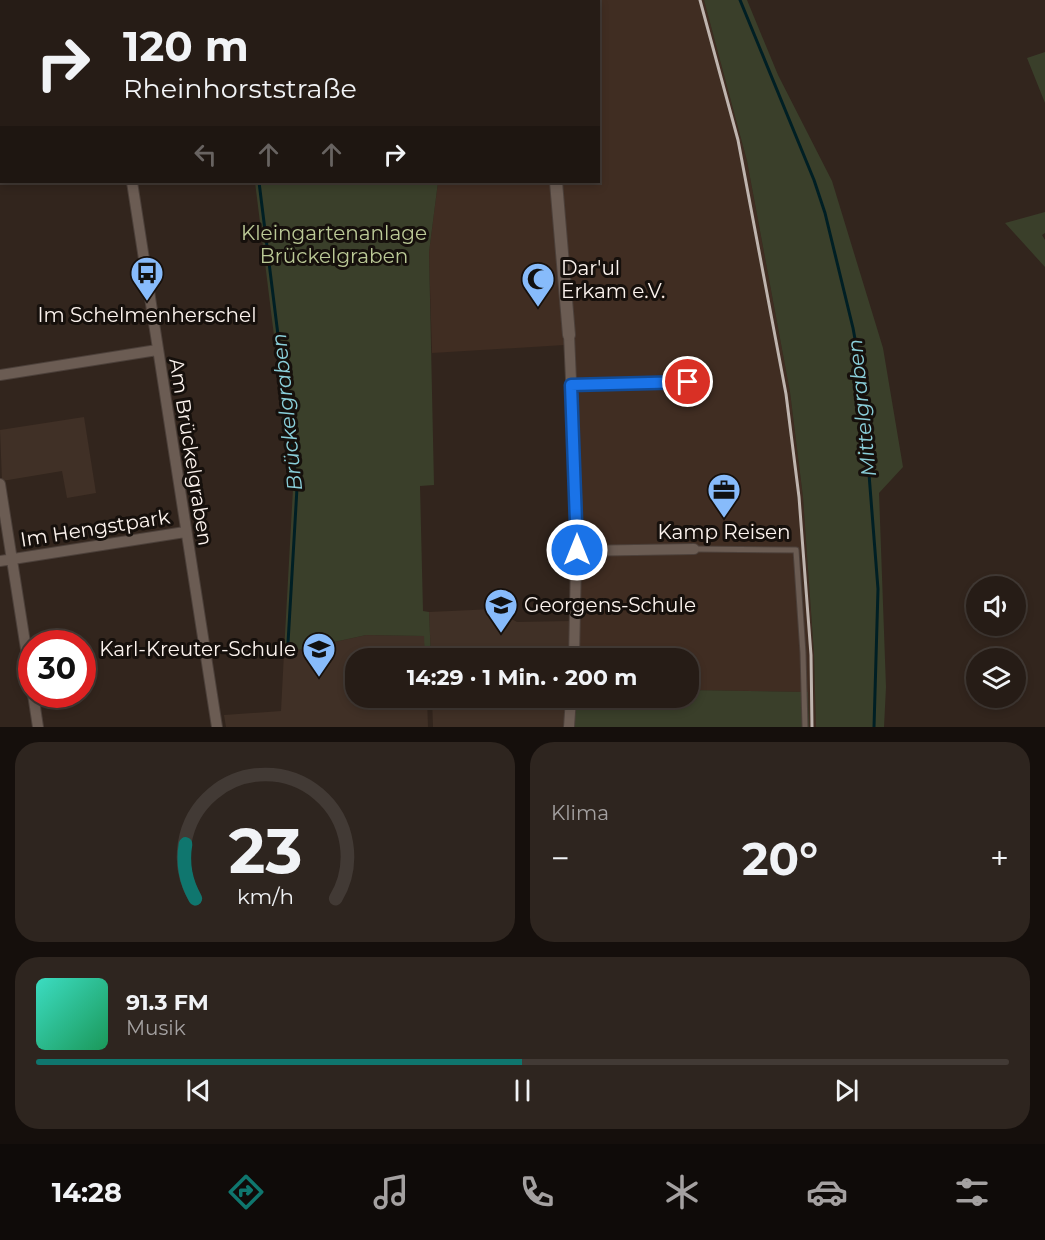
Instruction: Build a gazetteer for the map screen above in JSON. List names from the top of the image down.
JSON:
{
  "streets": {
    "street": ["Am Brückelgraben", "Im Hengstpark"]
  },
  "crossings": [
    ["Am Brückelgraben", "Im Hengstpark"]
  ],
  "water": ["Mittelgraben", "Brückelgraben"],
  "parks": ["Kleingartenanlage Brückelgraben"],
  "places": {
    "bus stop": ["Im Schelmenherschel"],
    "mosque": ["Dar'ul Erkam e.V."],
    "office": ["Kamp Reisen"],
    "school or university": ["Georgens-Schule", "Karl-Kreuter-Schule"]
  },
  "page": {
    "turn": ["120 m", "Rheinhorststraße"],
    "limit": "30",
    "trip": "14:29 · 1 Min. · 200 m",
    "tile": "Klima",
    "heat": ["−", "20°", "+"],
    "song": ["91.3 FM", "Musik"],
    "tabs": "14:28",
    "gauge": ["23", "km/h"]
  }
}
